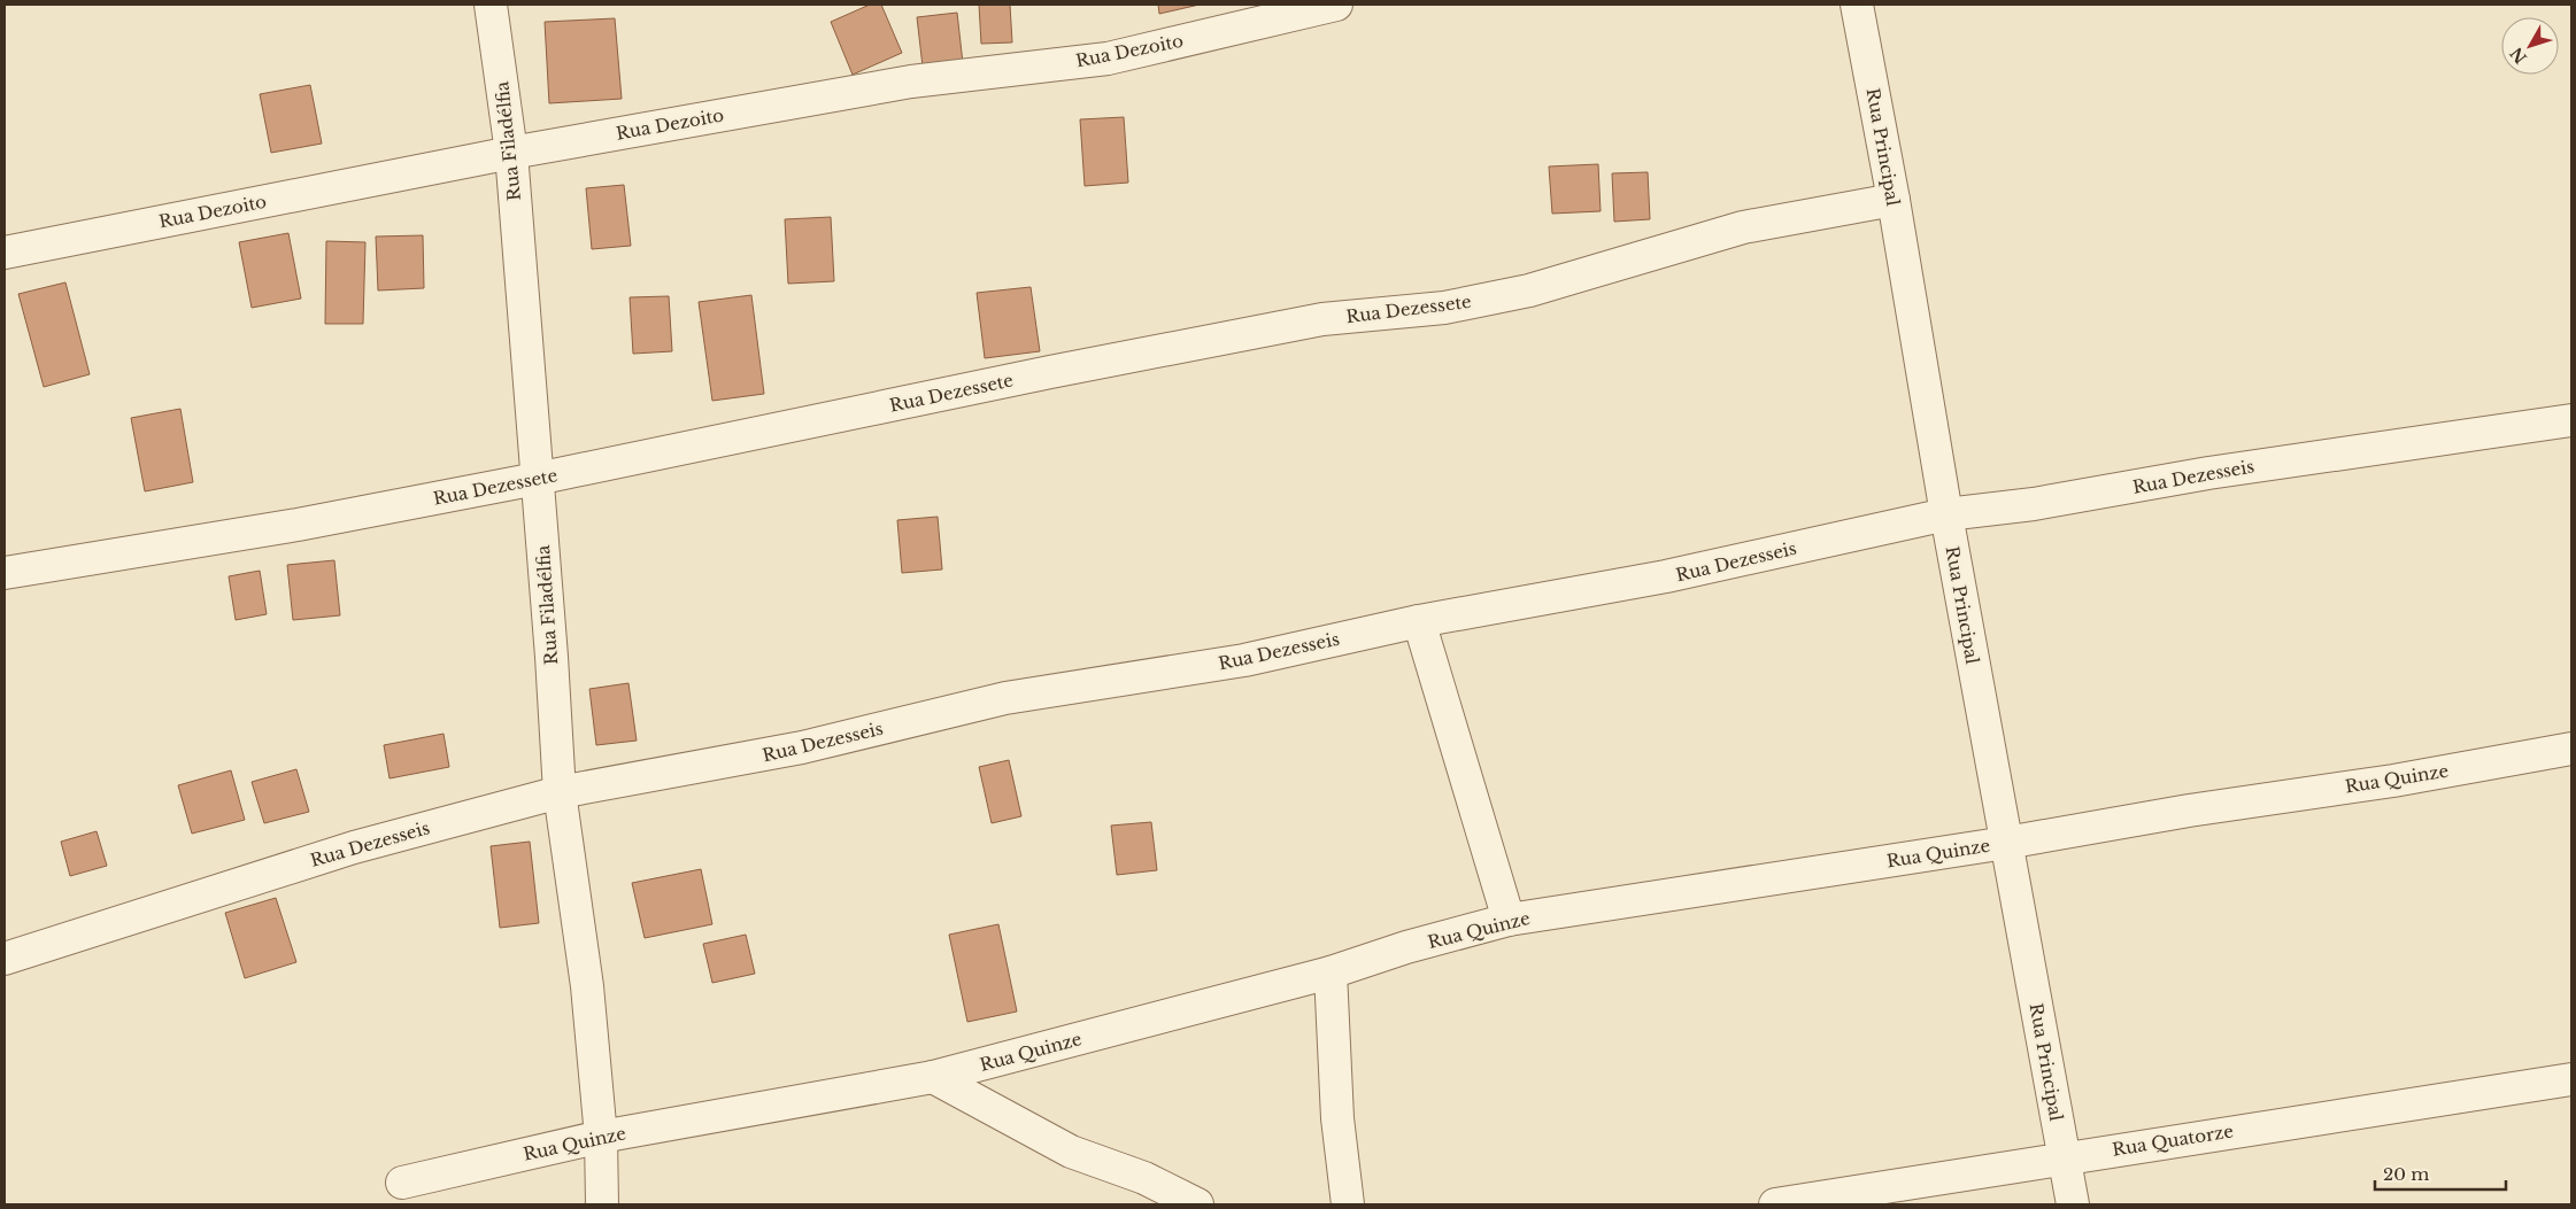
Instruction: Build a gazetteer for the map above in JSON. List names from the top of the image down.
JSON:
{
  "streets": {
    "street": [
      "Rua Dezoito",
      "Rua Filadélfia",
      "Rua Principal",
      "Rua Dezessete",
      "Rua Dezesseis",
      "Rua Quinze",
      "Rua Quatorze"
    ]
  },
  "crossings": [
    ["Rua Dezoito", "Rua Filadélfia"],
    ["Rua Filadélfia", "Rua Dezessete"],
    ["Rua Filadélfia", "Rua Dezesseis"],
    ["Rua Filadélfia", "Rua Quinze"],
    ["Rua Principal", "Rua Dezessete"],
    ["Rua Principal", "Rua Dezesseis"],
    ["Rua Principal", "Rua Quinze"],
    ["Rua Principal", "Rua Quatorze"]
  ],
  "scale_bar": "20 m",
  "north": "bottom left"
}
